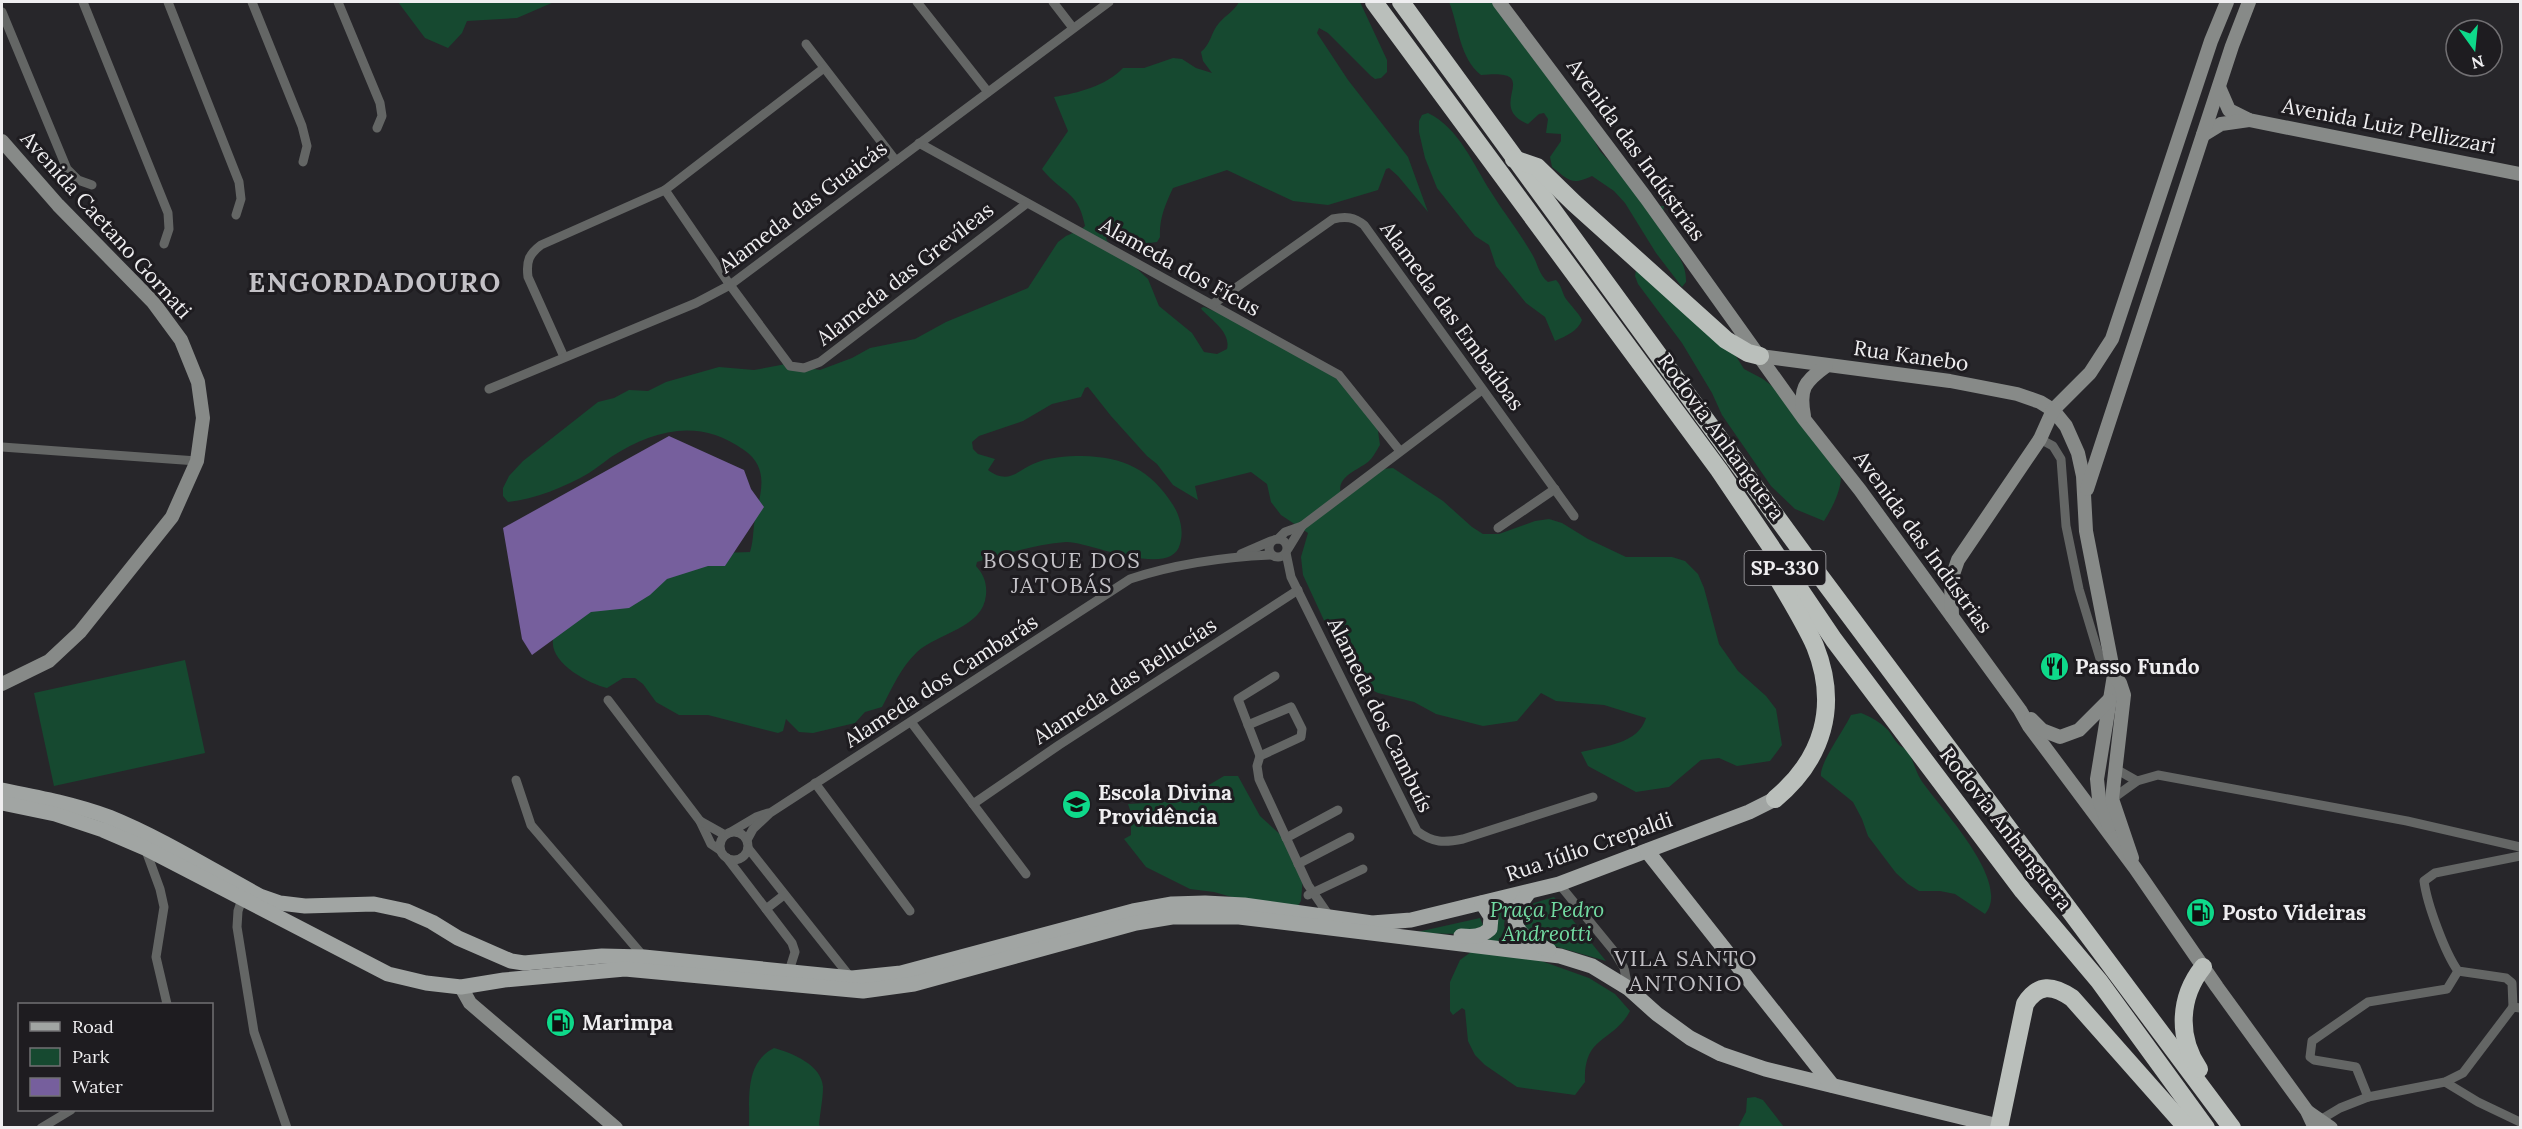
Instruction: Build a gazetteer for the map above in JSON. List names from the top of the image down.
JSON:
{
  "streets": {
    "highway": ["Rodovia Anhanguera", "SP-330"],
    "main road": [
      "Avenida Luiz Pellizzari",
      "Avenida das Indústrias",
      "Avenida Caetano Gornati",
      "Rua Kanebo",
      "Rua Júlio Crepaldi"
    ],
    "street": [
      "Alameda das Guaicás",
      "Alameda dos Fícus",
      "Alameda das Grevíleas",
      "Alameda das Embaúbas",
      "Alameda dos Cambarás",
      "Alameda das Bellucías",
      "Alameda dos Cambuís"
    ]
  },
  "crossings": [
    ["Avenida das Indústrias", "Rua Kanebo"],
    ["Alameda das Guaicás", "Alameda dos Fícus"],
    ["Alameda das Guaicás", "Alameda das Grevíleas"],
    ["Alameda dos Fícus", "Alameda das Grevíleas"],
    ["Alameda dos Fícus", "Alameda das Embaúbas"],
    ["Alameda dos Fícus", "Alameda dos Cambarás"],
    ["Alameda das Embaúbas", "Alameda dos Cambarás"],
    ["Alameda dos Cambarás", "Alameda dos Cambuís"],
    ["Alameda das Bellucías", "Alameda dos Cambuís"]
  ],
  "districts": ["ENGORDADOURO", "BOSQUE DOS JATOBÁS", "VILA SANTO ANTONIO"],
  "parks": ["Praça Pedro Andreotti"],
  "places": {
    "restaurant": ["Passo Fundo"],
    "school or university": ["Escola Divina Providência"],
    "fuel station": ["Posto Videiras", "Marimpa"]
  },
  "legend": ["Road", "Park", "Water"],
  "north": "bottom"
}
